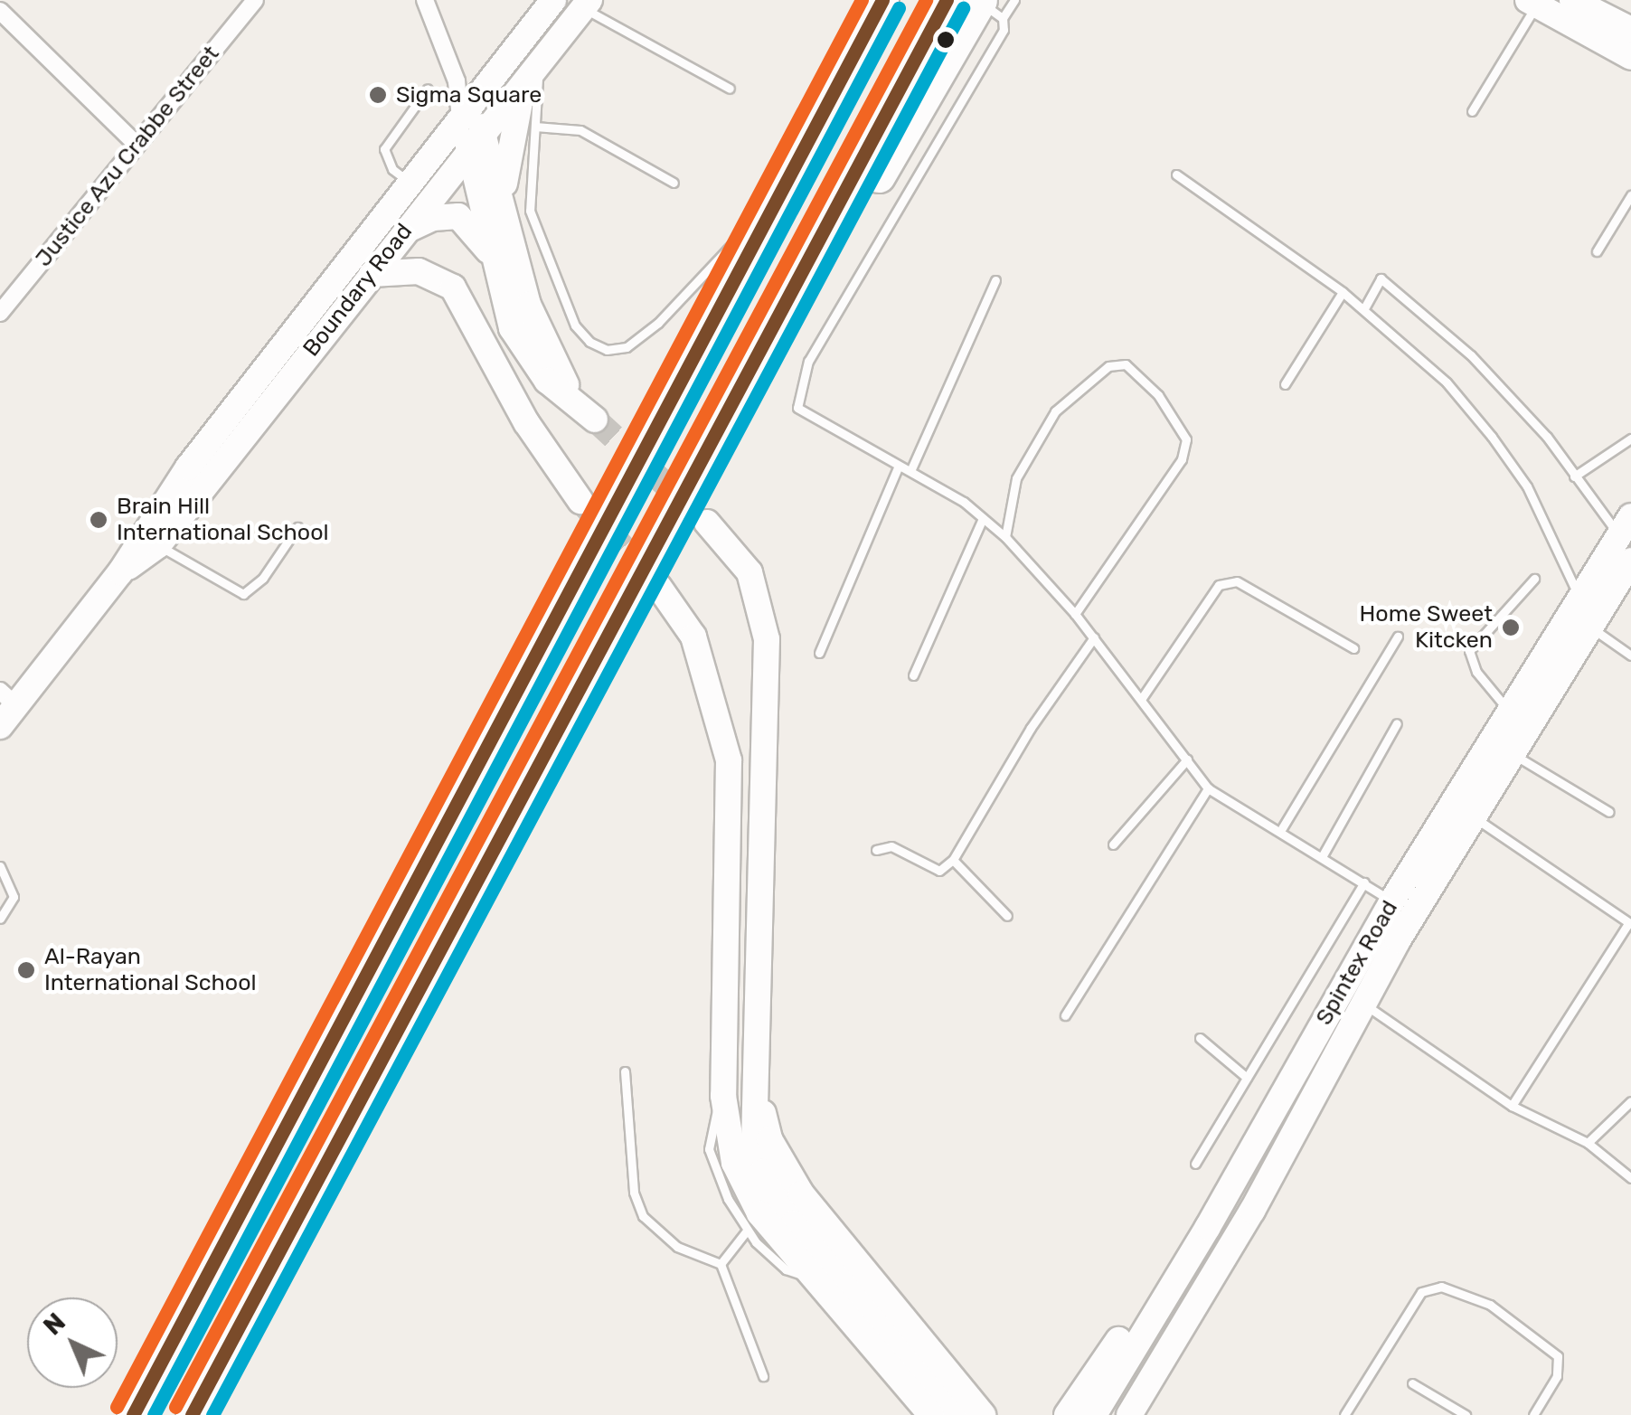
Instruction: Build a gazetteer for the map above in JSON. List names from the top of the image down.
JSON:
{
  "streets": {
    "main road": ["Boundary Road", "Spintex Road"],
    "street": ["Justice Azu Crabbe Street"]
  },
  "places": [
    "Sigma Square",
    "Brain Hill International School",
    "Home Sweet Kitcken",
    "Al-Rayan International School"
  ],
  "north": "top left"
}
